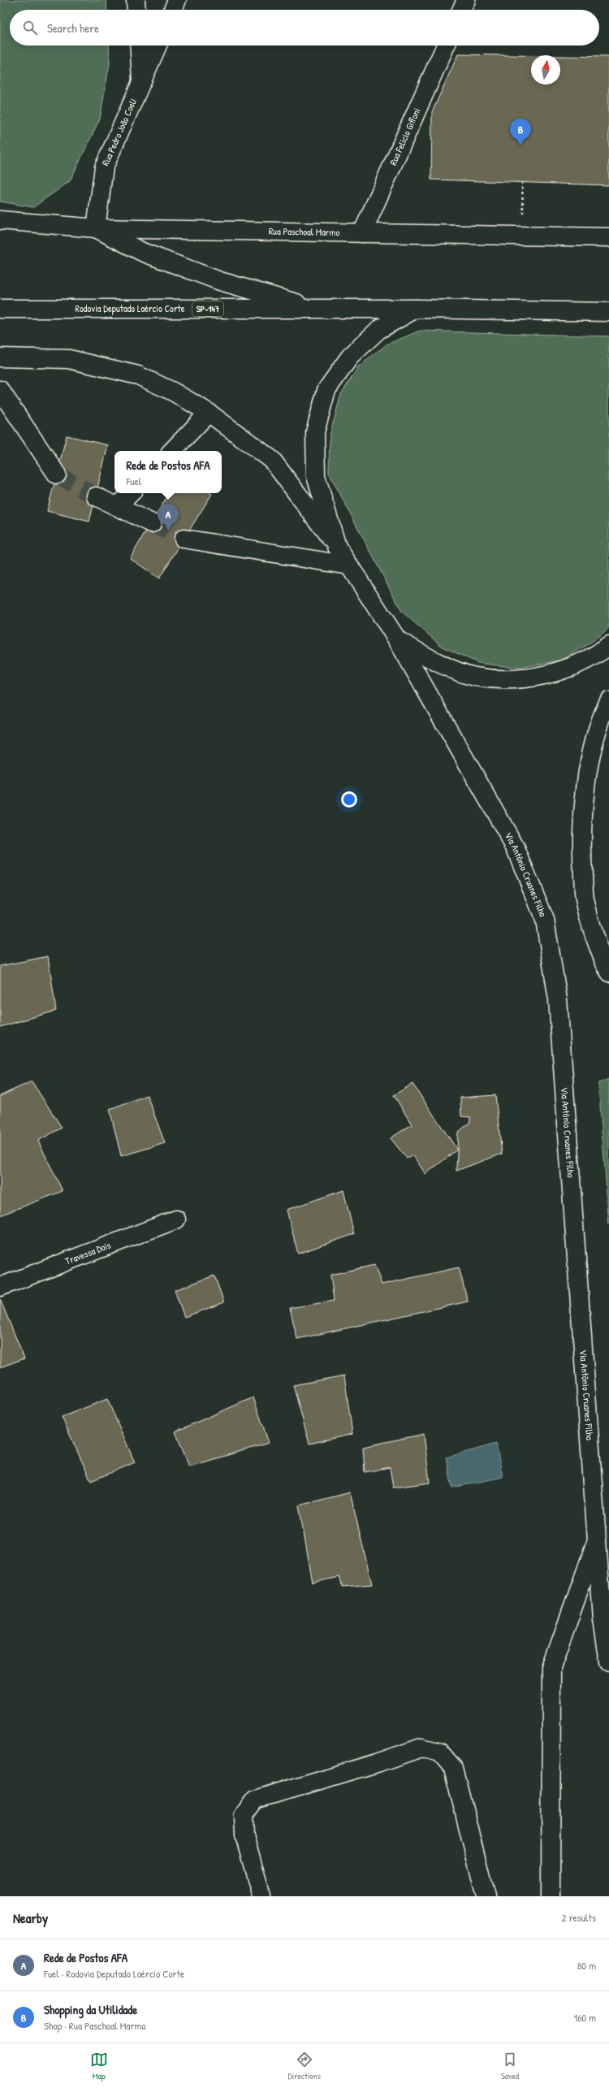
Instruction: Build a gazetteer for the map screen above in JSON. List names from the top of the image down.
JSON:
{
  "streets": {
    "main road": [
      "Rua Pedro João Coeli",
      "Rua Felício Giffoni",
      "Rua Paschoal Marmo",
      "Rodovia Deputado Laércio Corte",
      "SP-147",
      "Via Antônio Cruanes Filho",
      "Travessa Dois"
    ]
  },
  "crossings": [
    ["Rua Pedro João Coeli", "Rua Paschoal Marmo"],
    ["Rua Felício Giffoni", "Rua Paschoal Marmo"]
  ],
  "north": "top",
  "page": {
    "search": "Search here",
    "pins": ["B", "A"],
    "popup": ["Rede de Postos AFA", "Fuel"],
    "heading": ["Nearby", "2 results"],
    "list": [
      {
        "mark": "A",
        "name": "Rede de Postos AFA",
        "note": "Fuel · Rodovia Deputado Laércio Corte",
        "value": "80 m"
      },
      {
        "mark": "B",
        "name": "Shopping da Utilidade",
        "note": "Shop · Rua Paschoal Marmo",
        "value": "160 m"
      }
    ],
    "nav": ["Map", "Directions", "Saved"]
  }
}
